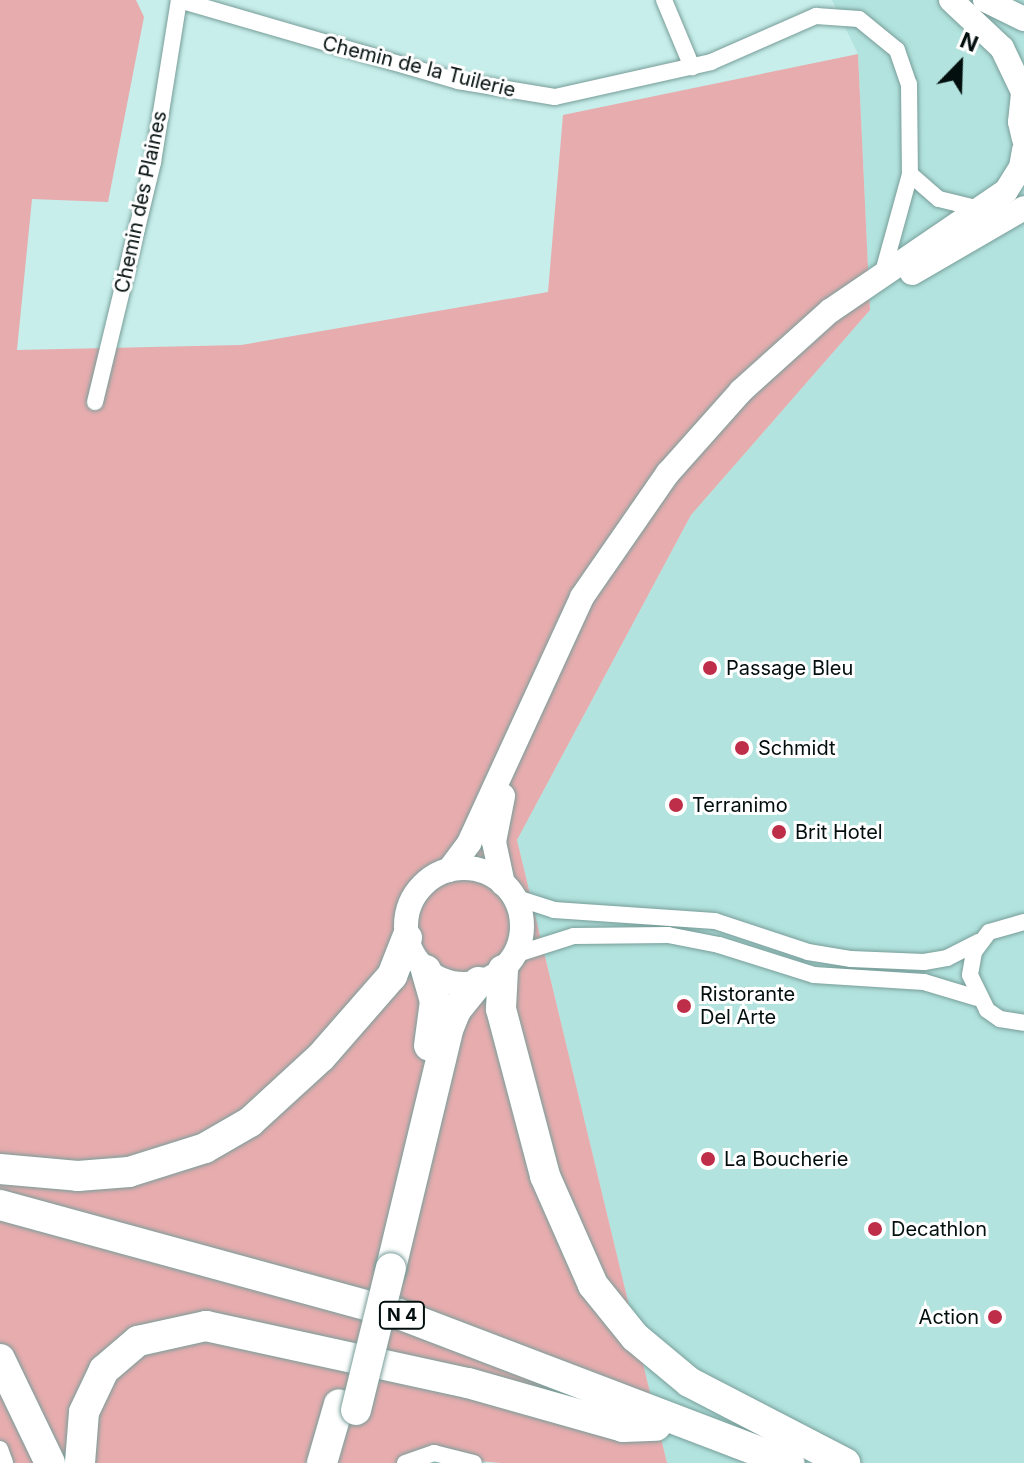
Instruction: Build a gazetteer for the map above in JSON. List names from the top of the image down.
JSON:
{
  "streets": {
    "highway": ["N 4"],
    "street": ["Chemin de la Tuilerie", "Chemin des Plaines"]
  },
  "crossings": [
    ["Chemin de la Tuilerie", "Chemin des Plaines"]
  ],
  "places": [
    "Passage Bleu",
    "Schmidt",
    "Terranimo",
    "Brit Hotel",
    "Ristorante Del Arte",
    "La Boucherie",
    "Decathlon",
    "Action"
  ],
  "north": "top right"
}
